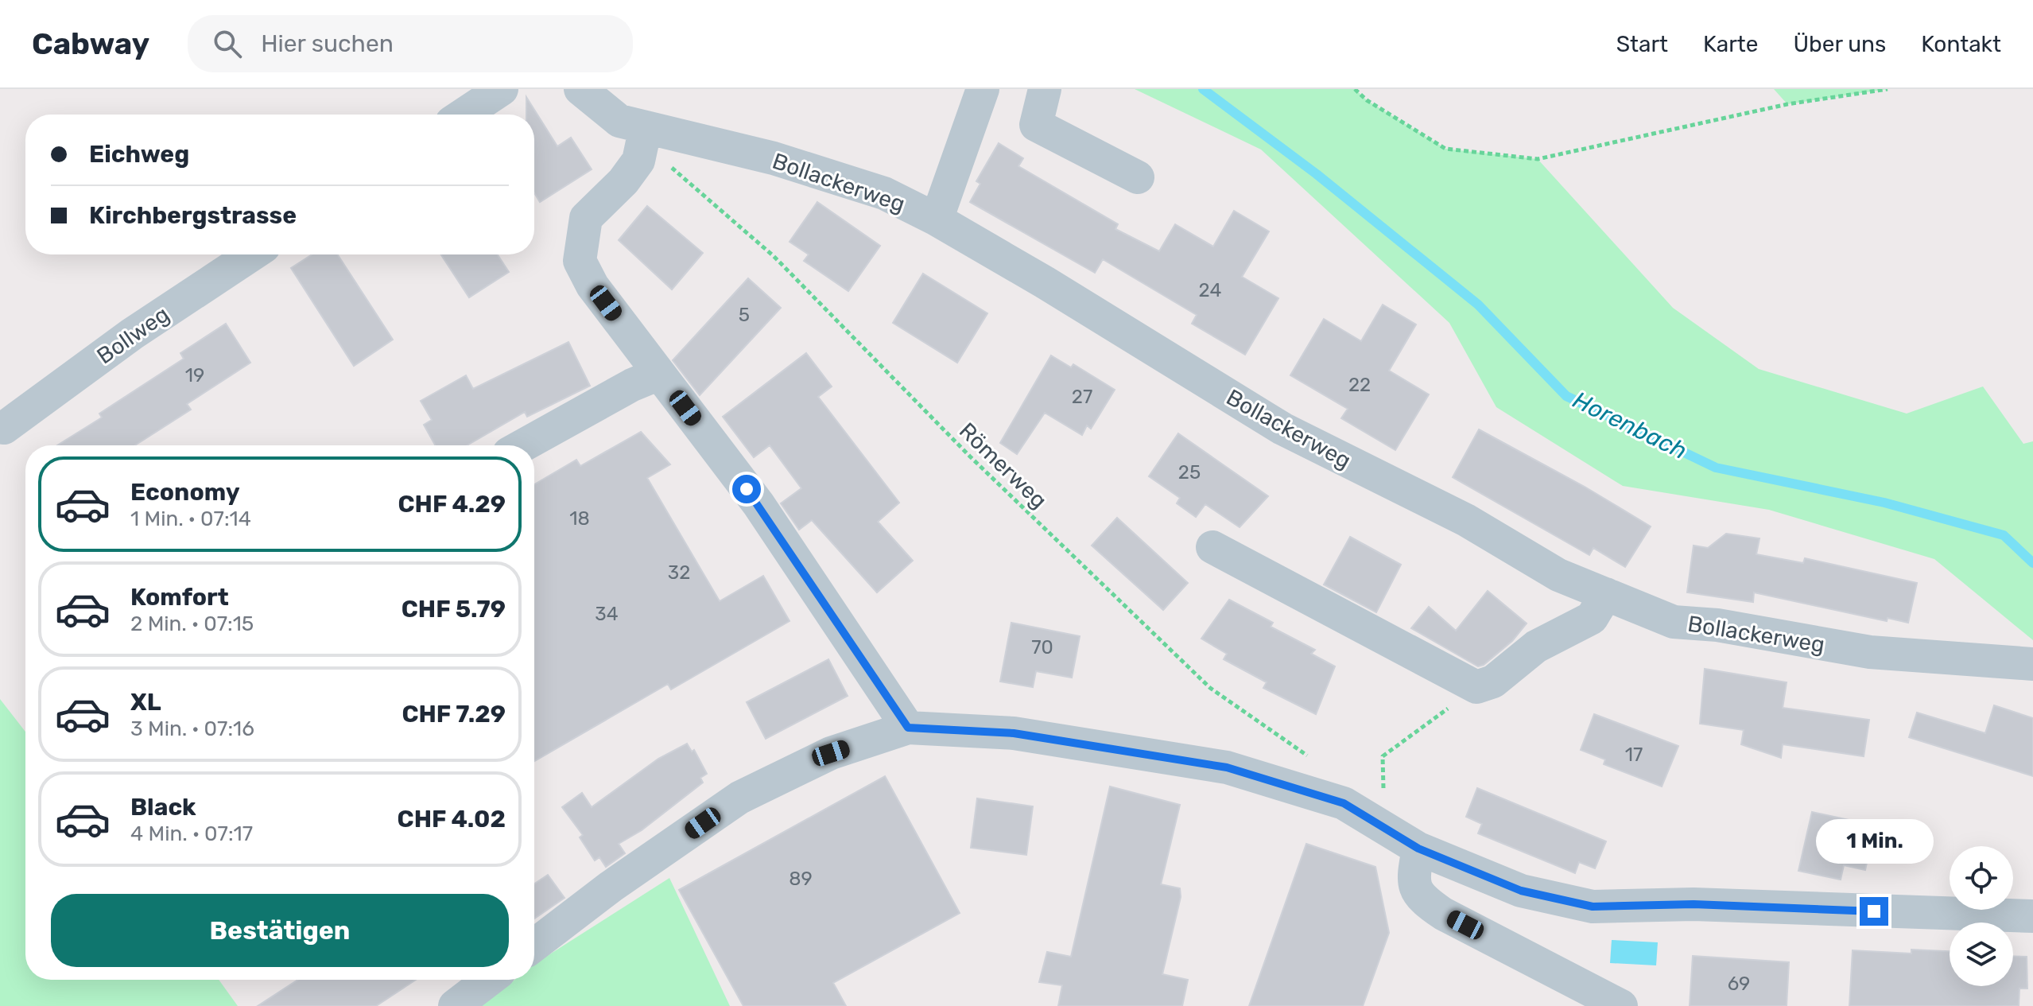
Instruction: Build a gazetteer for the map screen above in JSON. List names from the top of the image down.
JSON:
{
  "streets": {
    "street": ["Bollackerweg", "Bollweg"],
    "path": ["Römerweg"]
  },
  "crossings": [
    ["Bollackerweg", "Römerweg"]
  ],
  "water": ["Horenbach"],
  "house_numbers": [
    "24",
    "5",
    "19",
    "22",
    "27",
    "25",
    "18",
    "32",
    "34",
    "70",
    "17",
    "89",
    "69"
  ],
  "page": {
    "header": "Cabway",
    "search": "Hier suchen",
    "nav": [
      "Start",
      "Karte",
      "Über uns",
      "Kontakt"
    ],
    "banner": ["Eichweg", "Kirchbergstrasse"],
    "list": [
      {
        "name": "Economy",
        "note": "1 Min. · 07:14",
        "value": "CHF 4.29"
      },
      {
        "name": "Komfort",
        "note": "2 Min. · 07:15",
        "value": "CHF 5.79"
      },
      {
        "name": "XL",
        "note": "3 Min. · 07:16",
        "value": "CHF 7.29"
      },
      {
        "name": "Black",
        "note": "4 Min. · 07:17",
        "value": "CHF 4.02"
      }
    ],
    "bubble": "1 Min.",
    "buttons": "Bestätigen"
  }
}
